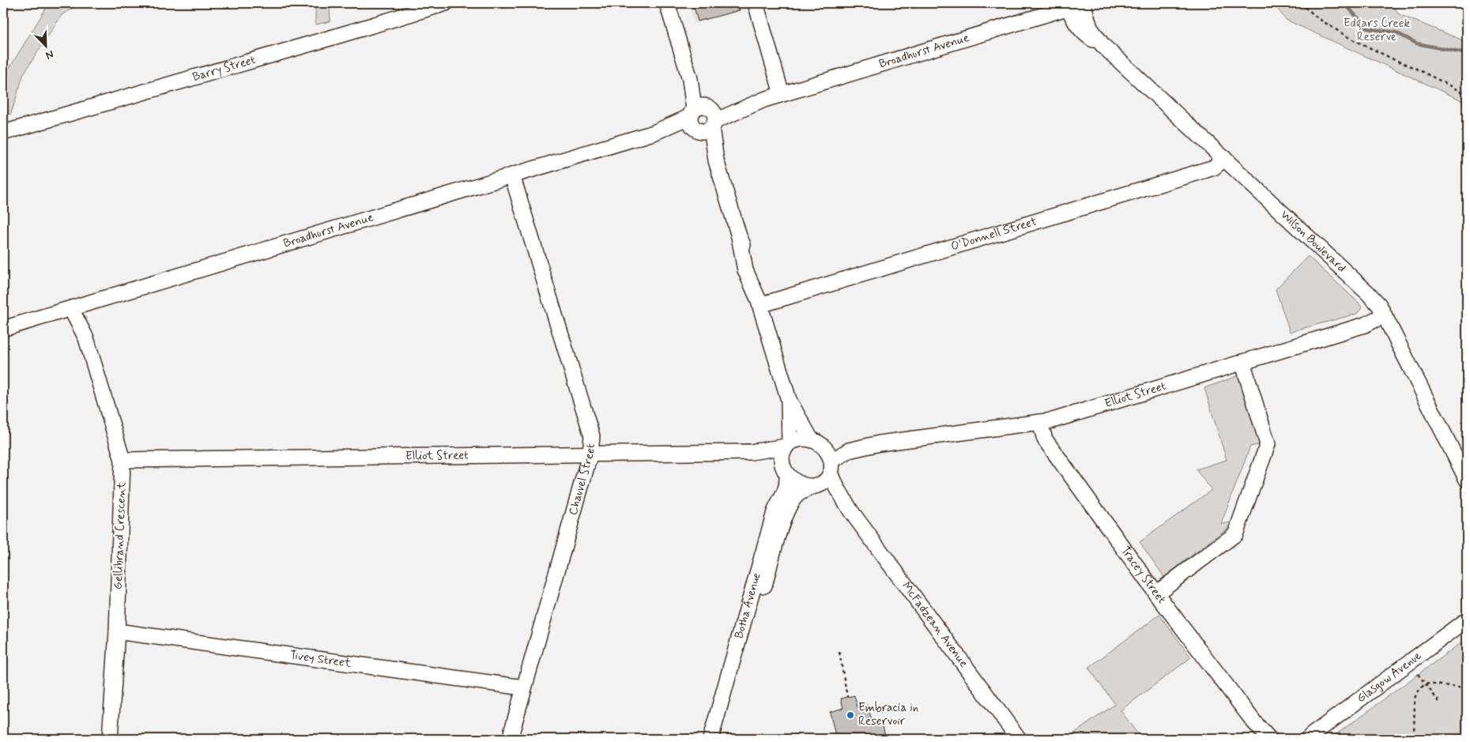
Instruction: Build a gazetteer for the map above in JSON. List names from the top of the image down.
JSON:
{
  "streets": {
    "street": [
      "Broadhurst Avenue",
      "Barry Street",
      "O'Donnell Street",
      "Wilson Boulevard",
      "Elliot Street",
      "Chauvel Street",
      "Gellibrand Crescent",
      "Tracey Street",
      "Botha Avenue",
      "McFadzean Avenue",
      "Tivey Street",
      "Glasgow Avenue"
    ]
  },
  "crossings": [
    ["Broadhurst Avenue", "Wilson Boulevard"],
    ["Broadhurst Avenue", "Chauvel Street"],
    ["Broadhurst Avenue", "Gellibrand Crescent"],
    ["O'Donnell Street", "Wilson Boulevard"],
    ["Wilson Boulevard", "Elliot Street"],
    ["Elliot Street", "Chauvel Street"],
    ["Elliot Street", "Gellibrand Crescent"],
    ["Elliot Street", "Tracey Street"],
    ["Elliot Street", "Botha Avenue"],
    ["Elliot Street", "McFadzean Avenue"],
    ["Chauvel Street", "Tivey Street"],
    ["Gellibrand Crescent", "Tivey Street"],
    ["Botha Avenue", "McFadzean Avenue"]
  ],
  "parks": ["Edgars Creek Reserve"],
  "places": ["Embracia in Reservoir"],
  "north": "bottom right"
}
